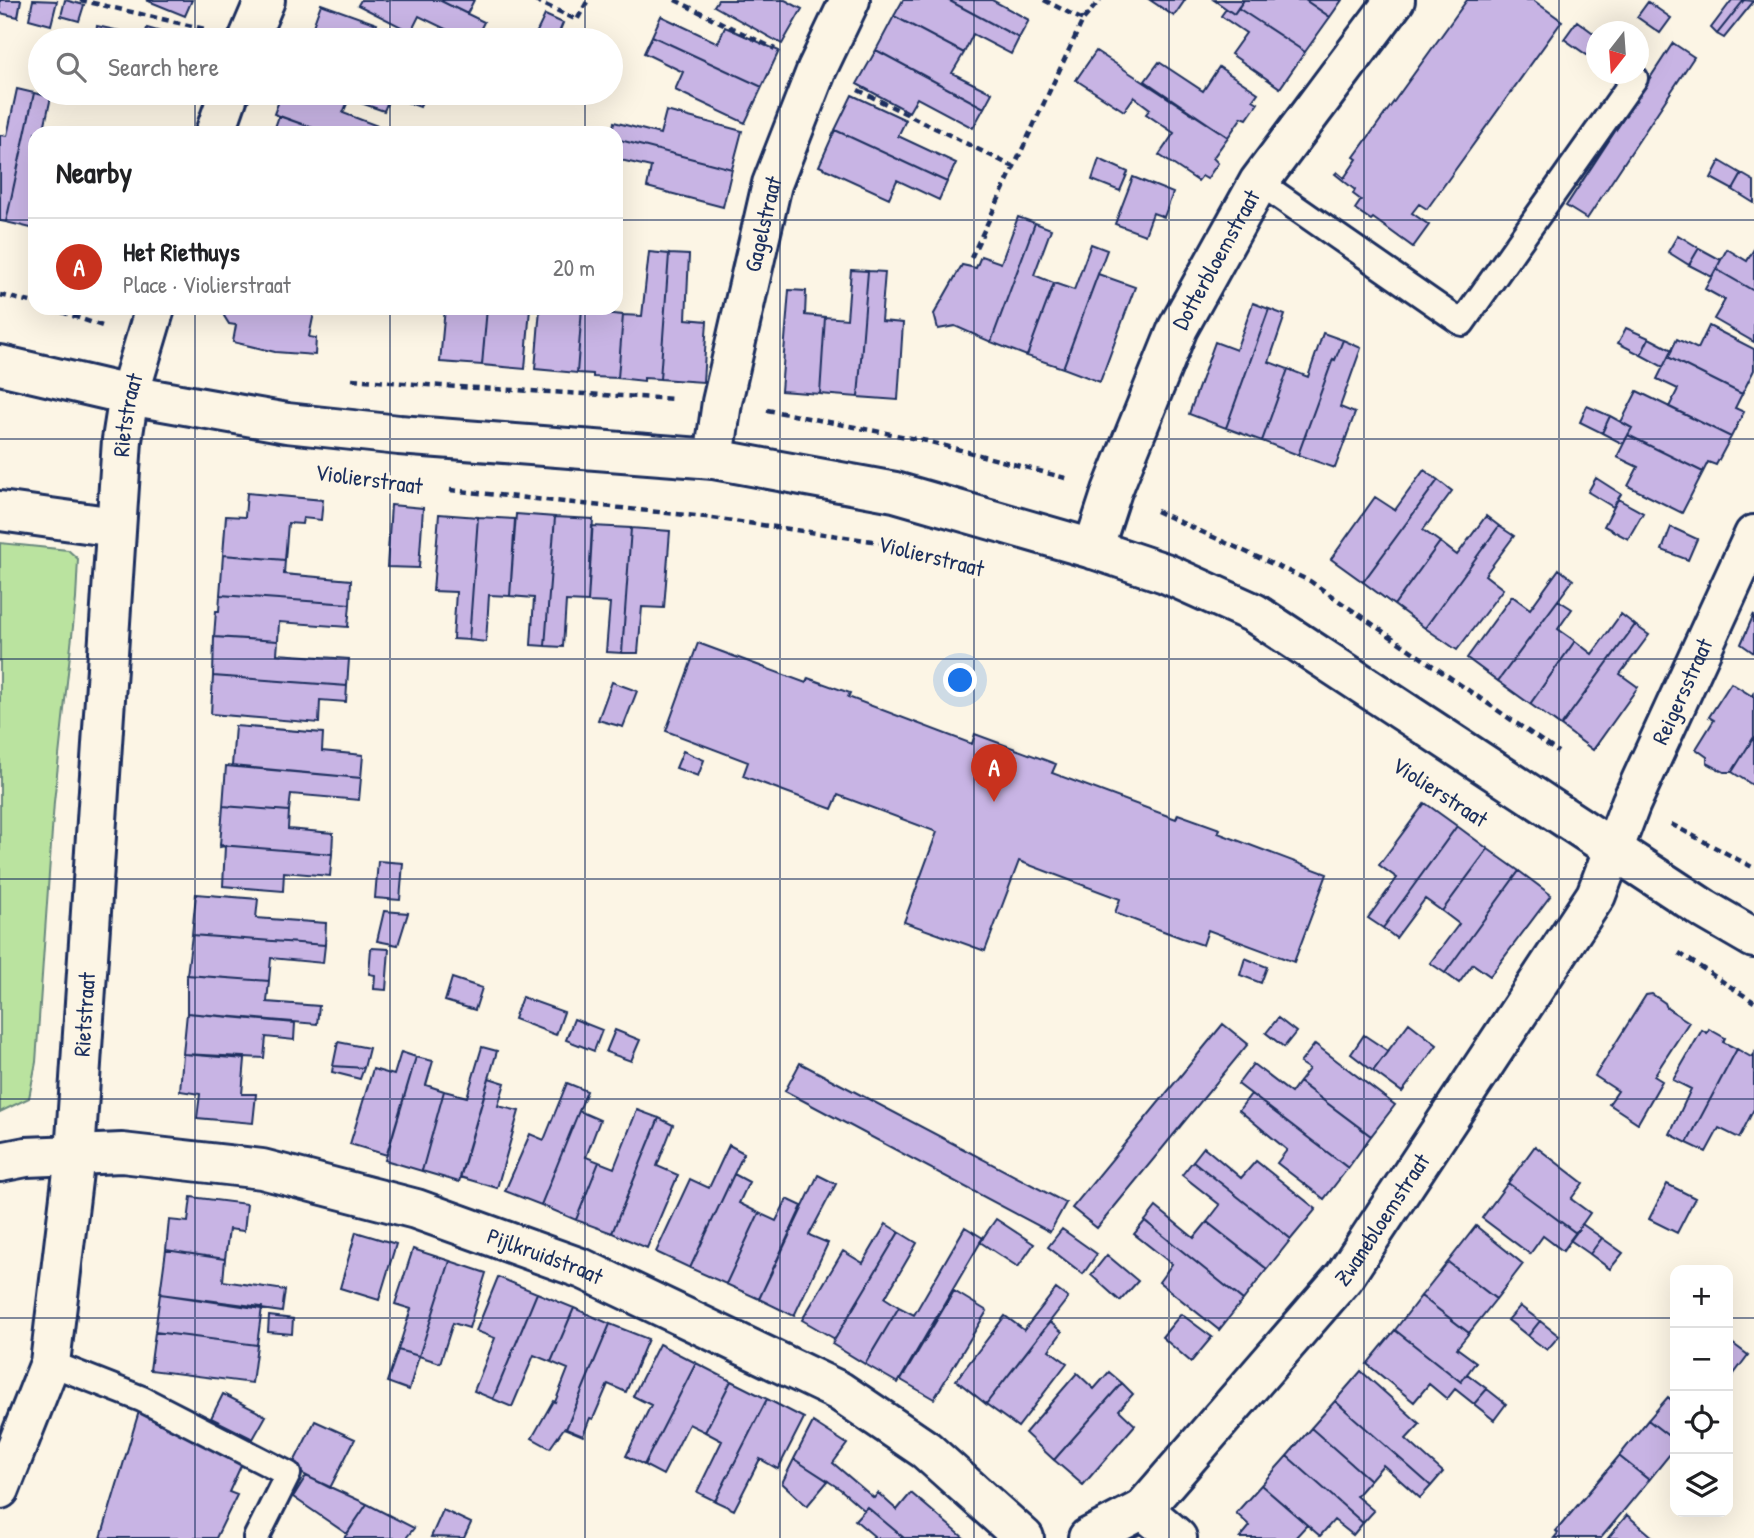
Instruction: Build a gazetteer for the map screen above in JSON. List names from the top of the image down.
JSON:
{
  "streets": {
    "street": [
      "Gagelstraat",
      "Dotterbloemstraat",
      "Rietstraat",
      "Violierstraat",
      "Reigersstraat",
      "Zwanebloemstraat",
      "Pijlkruidstraat"
    ]
  },
  "crossings": [
    ["Gagelstraat", "Violierstraat"],
    ["Dotterbloemstraat", "Violierstraat"],
    ["Rietstraat", "Violierstraat"],
    ["Rietstraat", "Pijlkruidstraat"],
    ["Violierstraat", "Reigersstraat"],
    ["Violierstraat", "Zwanebloemstraat"],
    ["Reigersstraat", "Zwanebloemstraat"]
  ],
  "north": "bottom",
  "page": {
    "search": "Search here",
    "heading": "Nearby",
    "list": [
      {
        "mark": "A",
        "name": "Het Riethuys",
        "note": "Place · Violierstraat",
        "value": "20 m"
      }
    ],
    "pins": "A",
    "map_buttons": ["+", "−"]
  }
}
